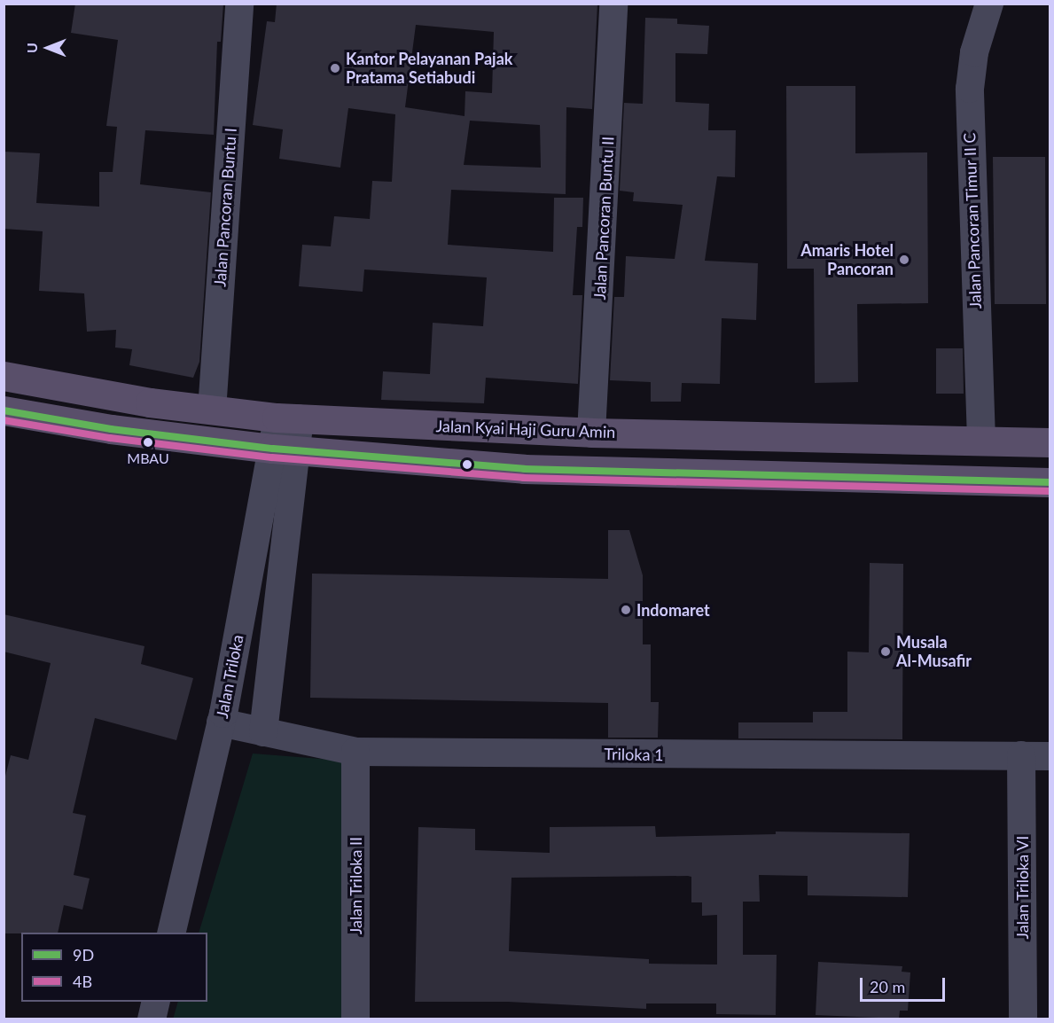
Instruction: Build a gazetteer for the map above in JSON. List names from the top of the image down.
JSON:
{
  "streets": {
    "main road": ["Jalan Kyai Haji Guru Amin"],
    "street": [
      "Jalan Pancoran Buntu I",
      "Jalan Pancoran Buntu II",
      "Jalan Pancoran Timur II C",
      "Jalan Triloka",
      "Triloka 1",
      "Jalan Triloka II",
      "Jalan Triloka VI"
    ]
  },
  "crossings": [
    ["Jalan Pancoran Buntu I", "Jalan Kyai Haji Guru Amin"],
    ["Jalan Pancoran Buntu II", "Jalan Kyai Haji Guru Amin"],
    ["Jalan Pancoran Timur II C", "Jalan Kyai Haji Guru Amin"],
    ["Jalan Kyai Haji Guru Amin", "Jalan Triloka"],
    ["Jalan Triloka", "Triloka 1"],
    ["Triloka 1", "Jalan Triloka II"],
    ["Triloka 1", "Jalan Triloka VI"]
  ],
  "places": [
    "Kantor Pelayanan Pajak Pratama Setiabudi",
    "Amaris Hotel Pancoran",
    "MBAU",
    "Indomaret",
    "Musala Al-Musafir"
  ],
  "lines": ["transit line 9D", "transit line 4B"],
  "legend": ["9D", "4B"],
  "scale_bar": "20 m",
  "north": "left"
}
